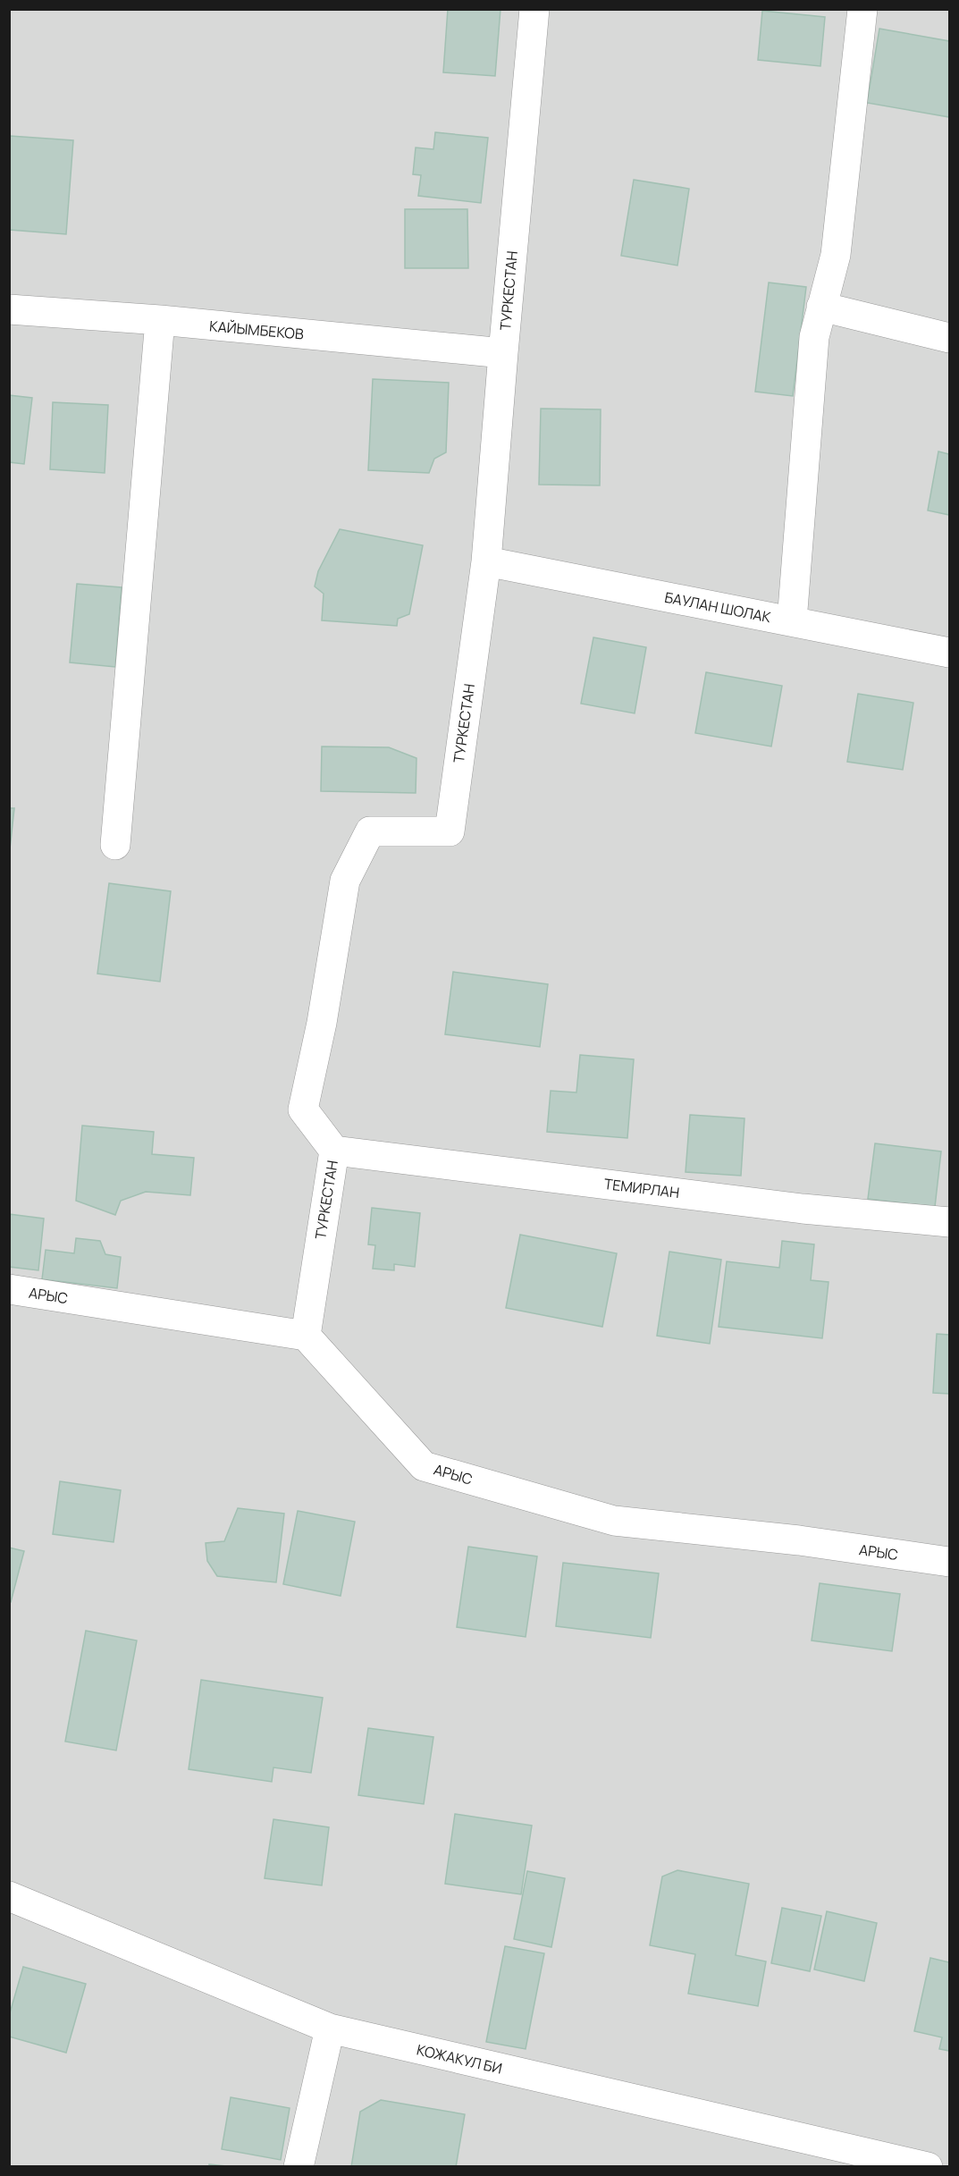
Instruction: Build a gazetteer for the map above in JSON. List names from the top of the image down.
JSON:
{
  "streets": {
    "street": [
      "ТУРКЕСТАН",
      "КАЙЫМБЕКОВ",
      "БАУЛАН ШОЛАК",
      "ТЕМИРЛАН",
      "АРЫС",
      "КОЖАКУЛ БИ"
    ]
  },
  "crossings": [
    ["ТУРКЕСТАН", "КАЙЫМБЕКОВ"],
    ["ТУРКЕСТАН", "БАУЛАН ШОЛАК"],
    ["ТУРКЕСТАН", "ТЕМИРЛАН"],
    ["ТУРКЕСТАН", "АРЫС"]
  ]
}
